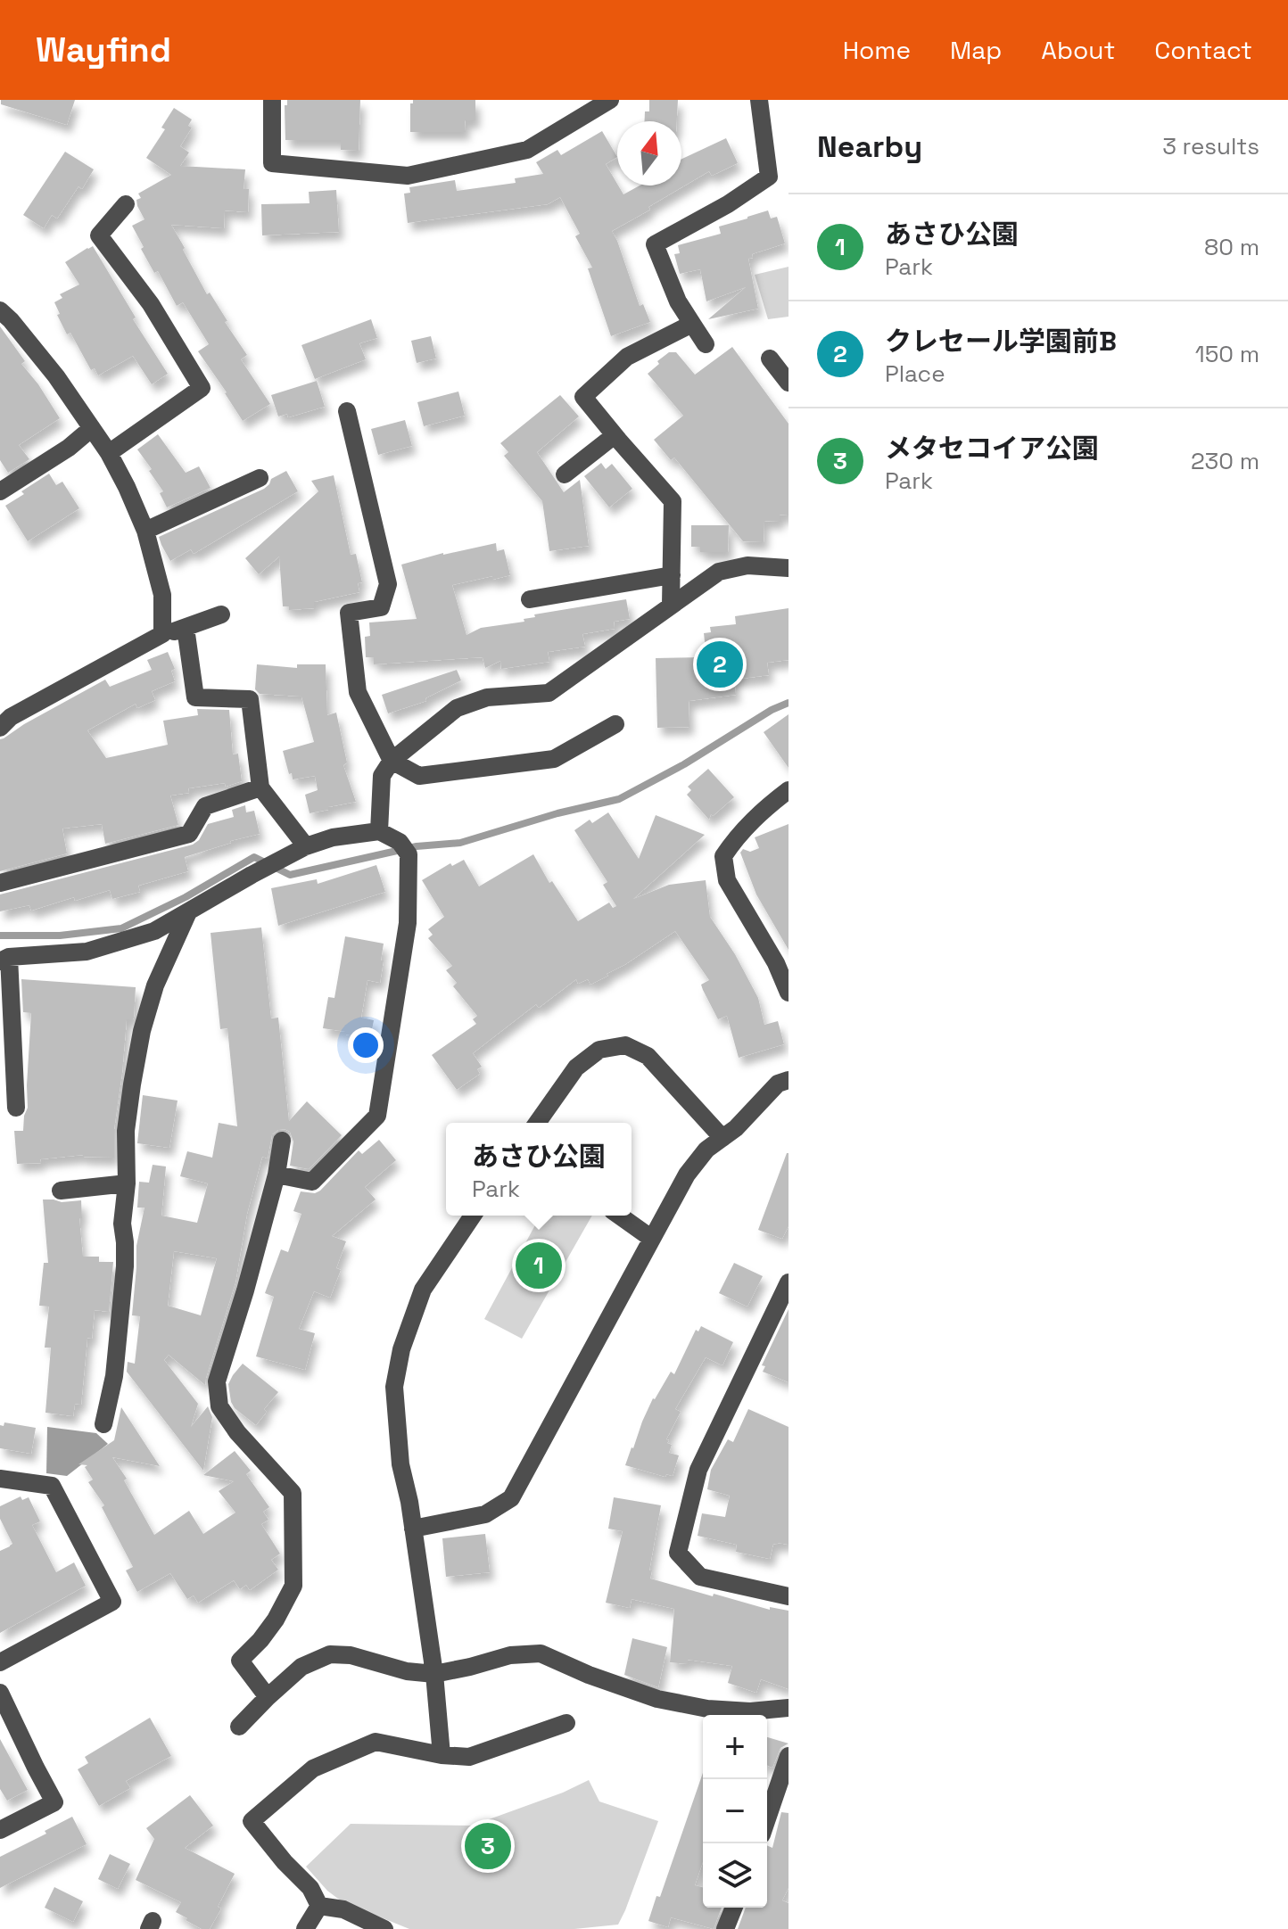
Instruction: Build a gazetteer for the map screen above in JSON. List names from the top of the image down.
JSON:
{
  "north": "top",
  "page": {
    "header": "Wayfind",
    "nav": [
      "Home",
      "Map",
      "About",
      "Contact"
    ],
    "heading": ["Nearby", "3 results"],
    "list": [
      {
        "mark": "1",
        "name": "あさひ公園",
        "note": "Park",
        "value": "80 m"
      },
      {
        "mark": "2",
        "name": "クレセール学園前B",
        "note": "Place",
        "value": "150 m"
      },
      {
        "mark": "3",
        "name": "メタセコイア公園",
        "note": "Park",
        "value": "230 m"
      }
    ],
    "pins": ["2", "1", "3"],
    "popup": ["あさひ公園", "Park"],
    "map_buttons": ["+", "−"]
  }
}
